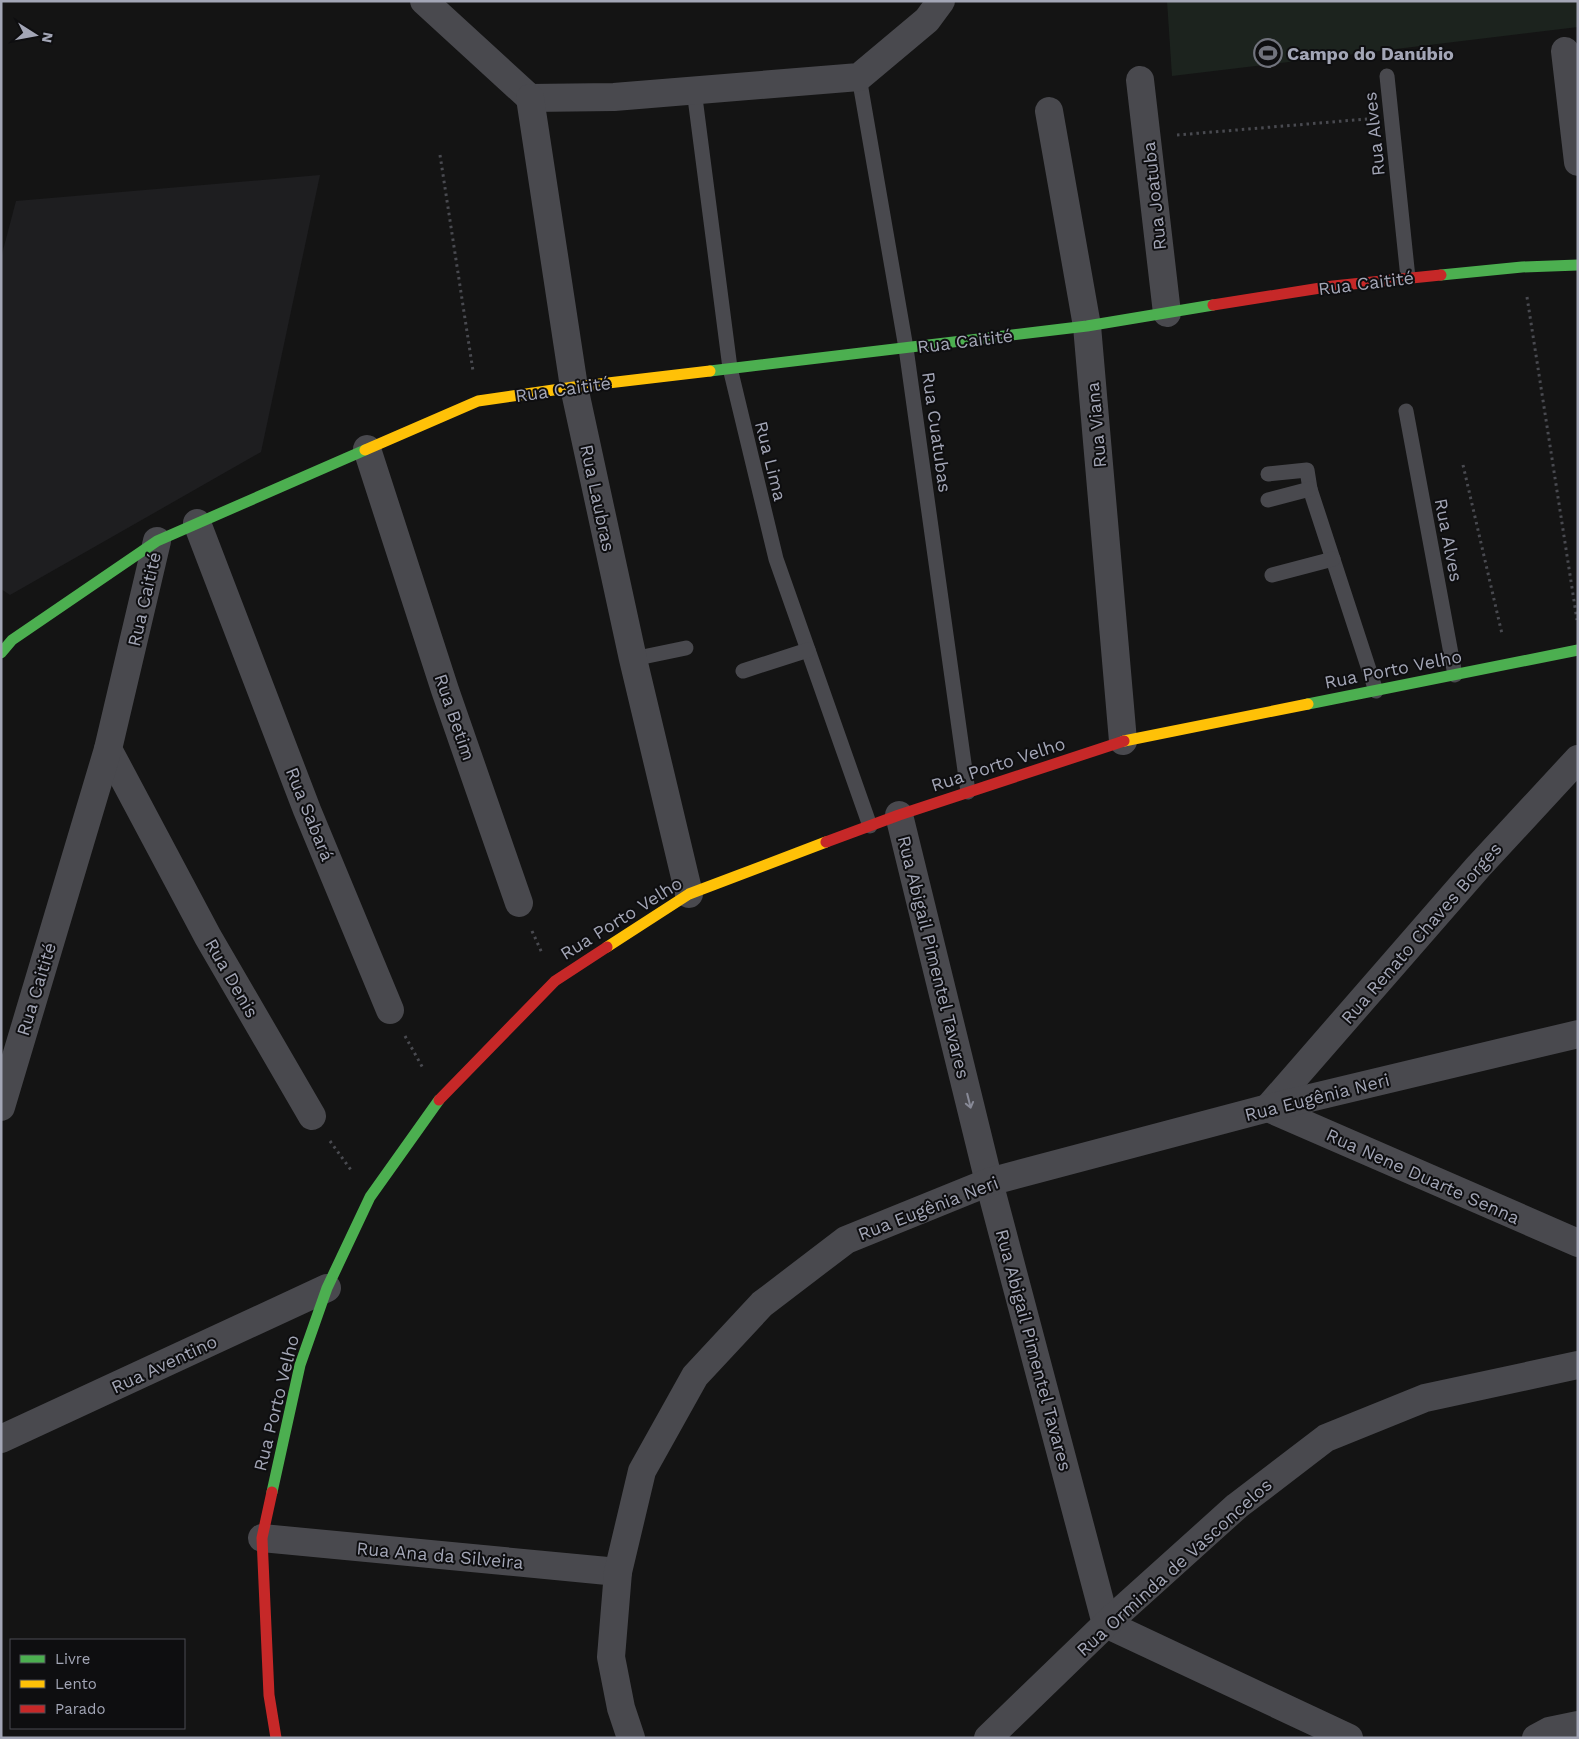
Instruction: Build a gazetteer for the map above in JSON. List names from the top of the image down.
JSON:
{
  "streets": {
    "street": [
      "Rua Joatuba",
      "Rua Caitité",
      "Rua Viana",
      "Rua Laubras",
      "Rua Porto Velho",
      "Rua Betim",
      "Rua Sabará",
      "Rua Renato Chaves Borges",
      "Rua Abigail Pimentel Tavares",
      "Rua Denis",
      "Rua Eugênia Neri",
      "Rua Nene Duarte Senna",
      "Rua Aventino",
      "Rua Ana da Silveira",
      "Rua Orminda de Vasconcelos"
    ],
    "lane": ["Rua Alves", "Rua Cuatubas", "Rua Lima"]
  },
  "crossings": [
    ["Rua Alves", "Rua Caitité"],
    ["Rua Alves", "Rua Porto Velho"],
    ["Rua Joatuba", "Rua Caitité"],
    ["Rua Caitité", "Rua Viana"],
    ["Rua Caitité", "Rua Cuatubas"],
    ["Rua Caitité", "Rua Lima"],
    ["Rua Caitité", "Rua Laubras"],
    ["Rua Caitité", "Rua Betim"],
    ["Rua Caitité", "Rua Sabará"],
    ["Rua Caitité", "Rua Denis"],
    ["Rua Viana", "Rua Porto Velho"],
    ["Rua Cuatubas", "Rua Porto Velho"],
    ["Rua Lima", "Rua Porto Velho"],
    ["Rua Laubras", "Rua Porto Velho"],
    ["Rua Porto Velho", "Rua Abigail Pimentel Tavares"],
    ["Rua Porto Velho", "Rua Aventino"],
    ["Rua Porto Velho", "Rua Ana da Silveira"],
    ["Rua Renato Chaves Borges", "Rua Eugênia Neri"],
    ["Rua Renato Chaves Borges", "Rua Nene Duarte Senna"],
    ["Rua Abigail Pimentel Tavares", "Rua Eugênia Neri"],
    ["Rua Abigail Pimentel Tavares", "Rua Orminda de Vasconcelos"],
    ["Rua Eugênia Neri", "Rua Nene Duarte Senna"],
    ["Rua Eugênia Neri", "Rua Ana da Silveira"]
  ],
  "one_way": ["Rua Abigail Pimentel Tavares"],
  "places": {
    "sports": ["Campo do Danúbio"]
  },
  "legend": ["Livre", "Lento", "Parado"],
  "north": "right"
}
